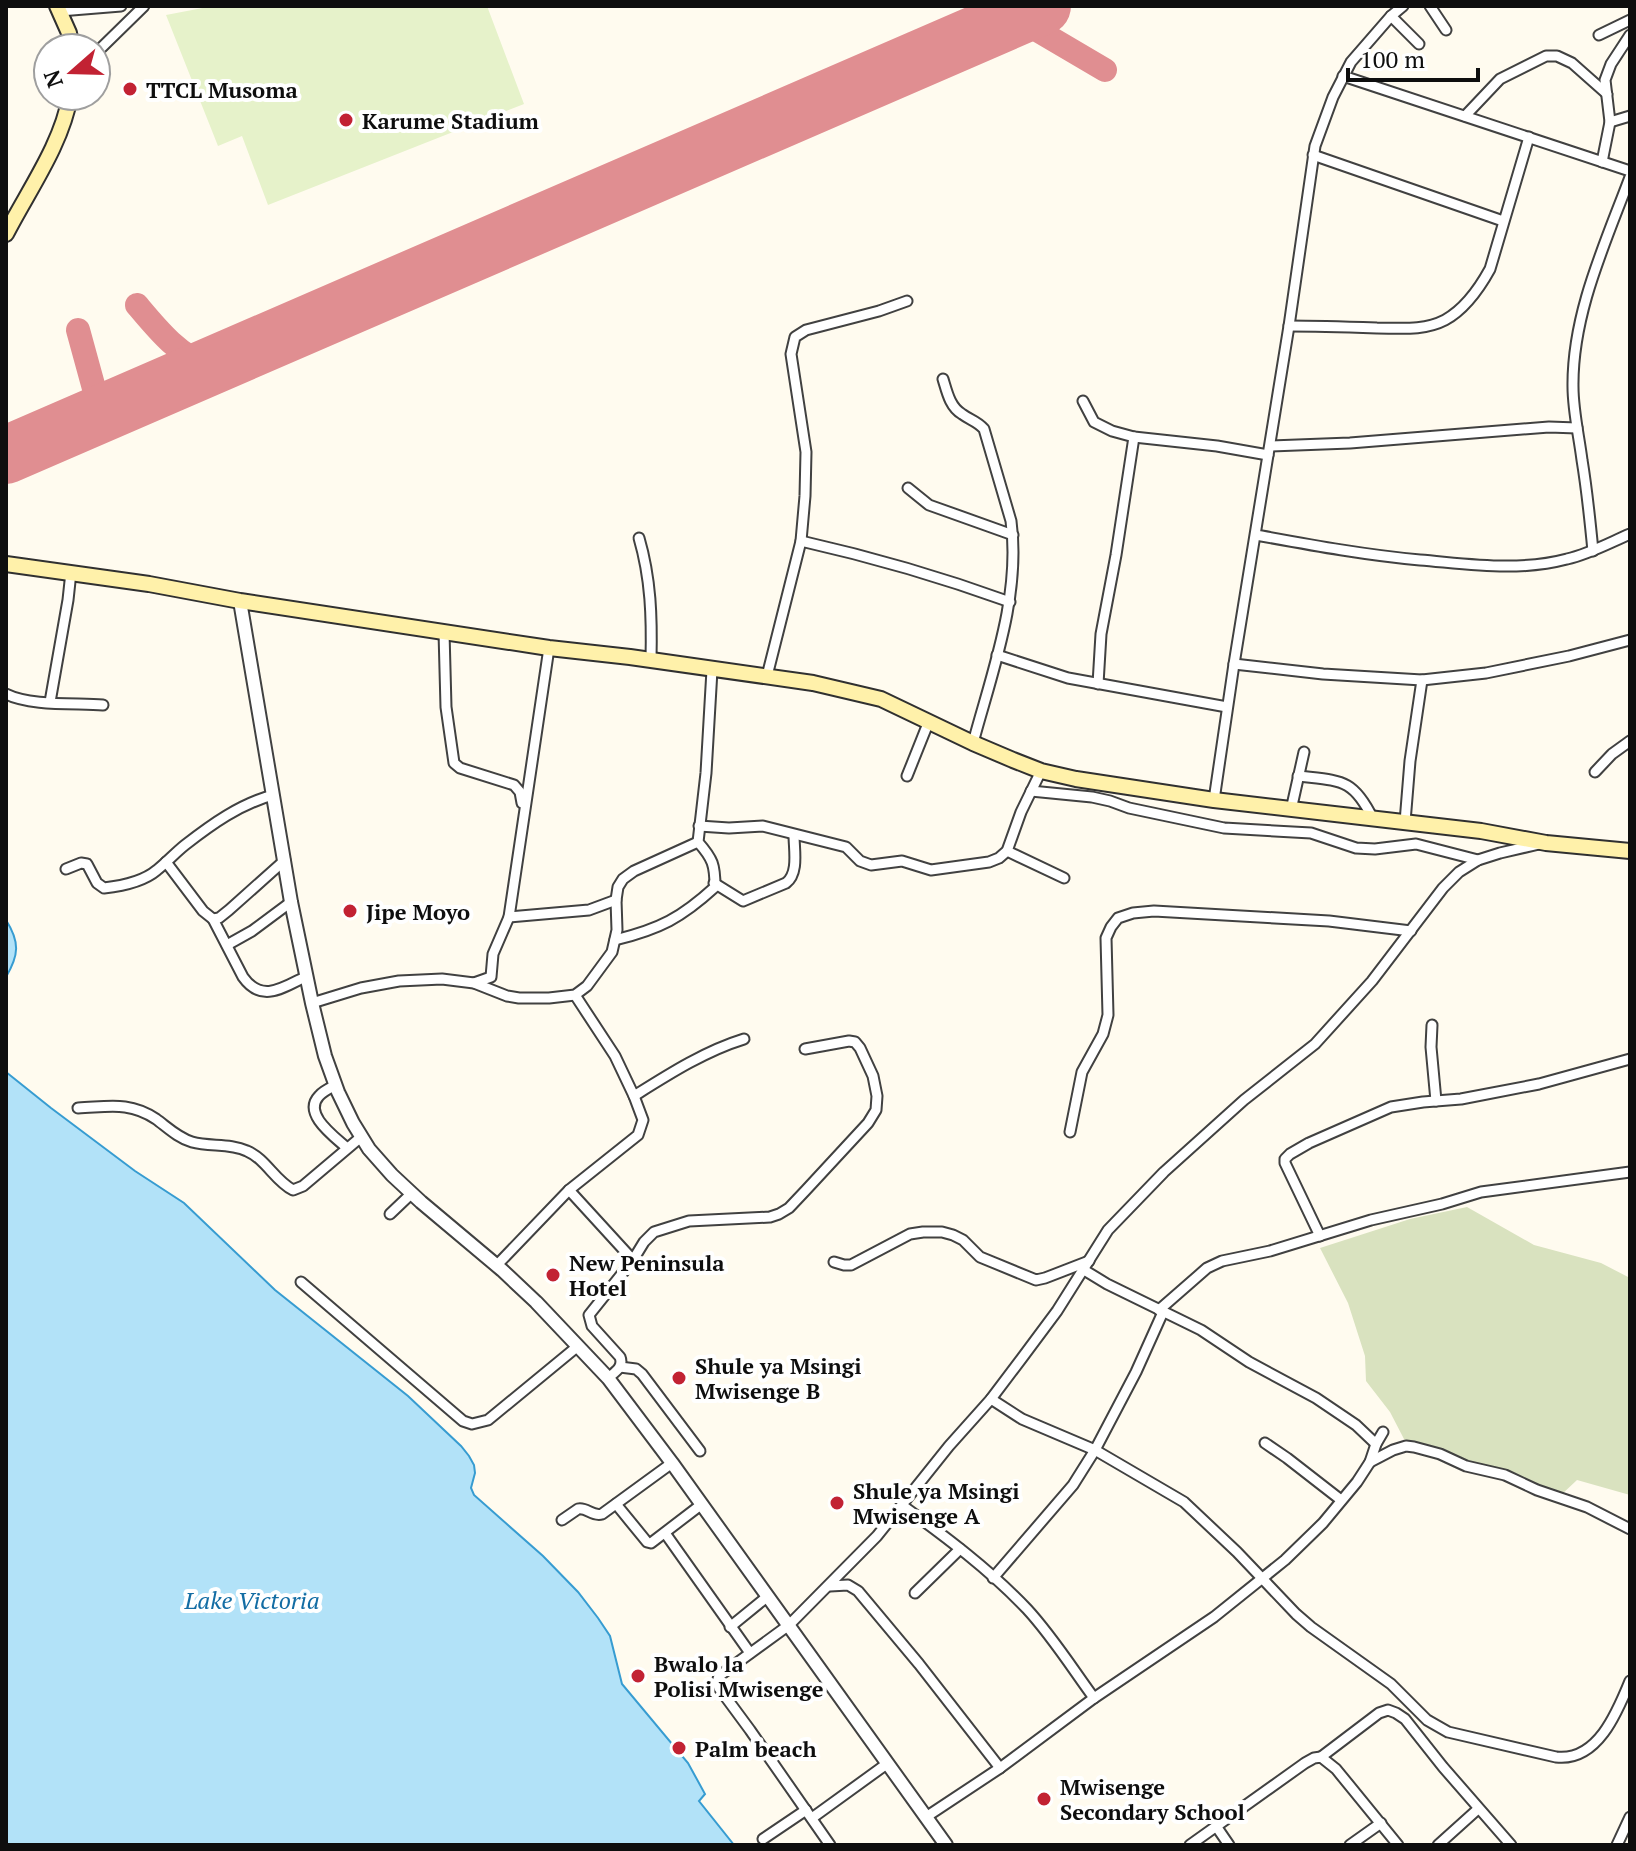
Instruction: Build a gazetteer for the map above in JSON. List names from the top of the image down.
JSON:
{
  "water": ["Lake Victoria"],
  "places": [
    "TTCL Musoma",
    "Karume Stadium",
    "Jipe Moyo",
    "New Peninsula Hotel",
    "Shule ya Msingi Mwisenge B",
    "Shule ya Msingi Mwisenge A",
    "Bwalo la Polisi Mwisenge",
    "Palm beach",
    "Mwisenge Secondary School"
  ],
  "scale_bar": "100 m",
  "north": "left"
}
